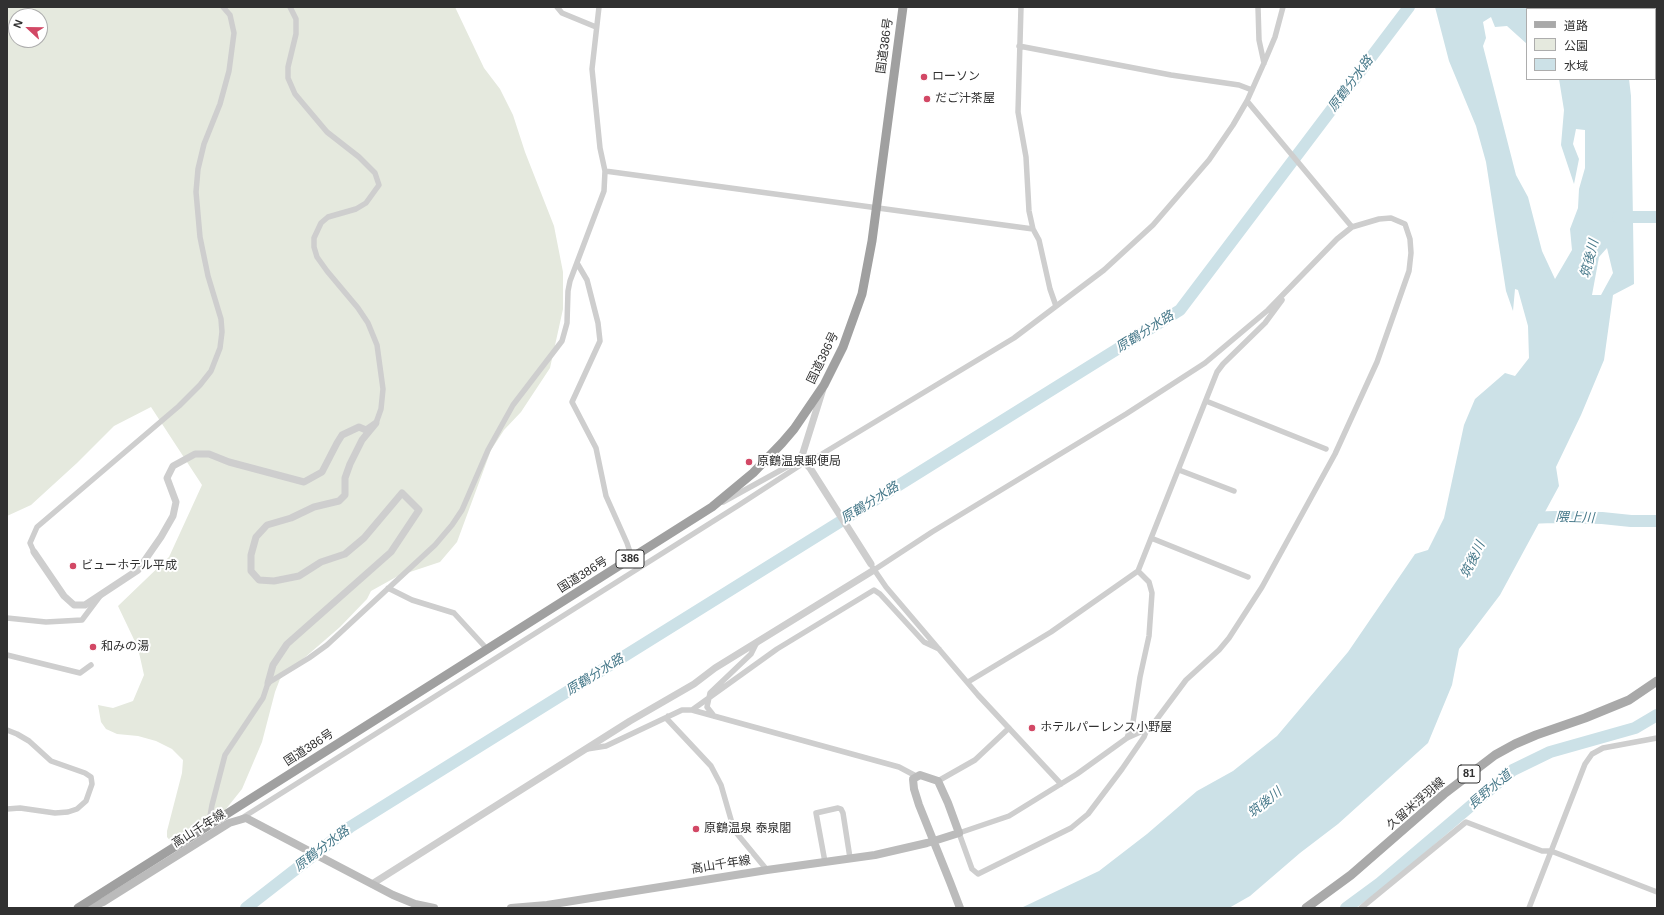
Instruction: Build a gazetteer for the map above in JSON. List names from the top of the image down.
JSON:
{
  "streets": {
    "highway": ["国道386号", "386"],
    "main road": ["81", "久留米浮羽線", "高山千年線"]
  },
  "water": [
    "原鶴分水路",
    "筑後川",
    "隈上川",
    "長野水道"
  ],
  "places": [
    "ローソン",
    "だご汁茶屋",
    "原鶴温泉郵便局",
    "ビューホテル平成",
    "和みの湯",
    "ホテルパーレンス小野屋",
    "原鶴温泉 泰泉閣"
  ],
  "legend": ["道路", "公園", "水域"],
  "north": "left"
}
